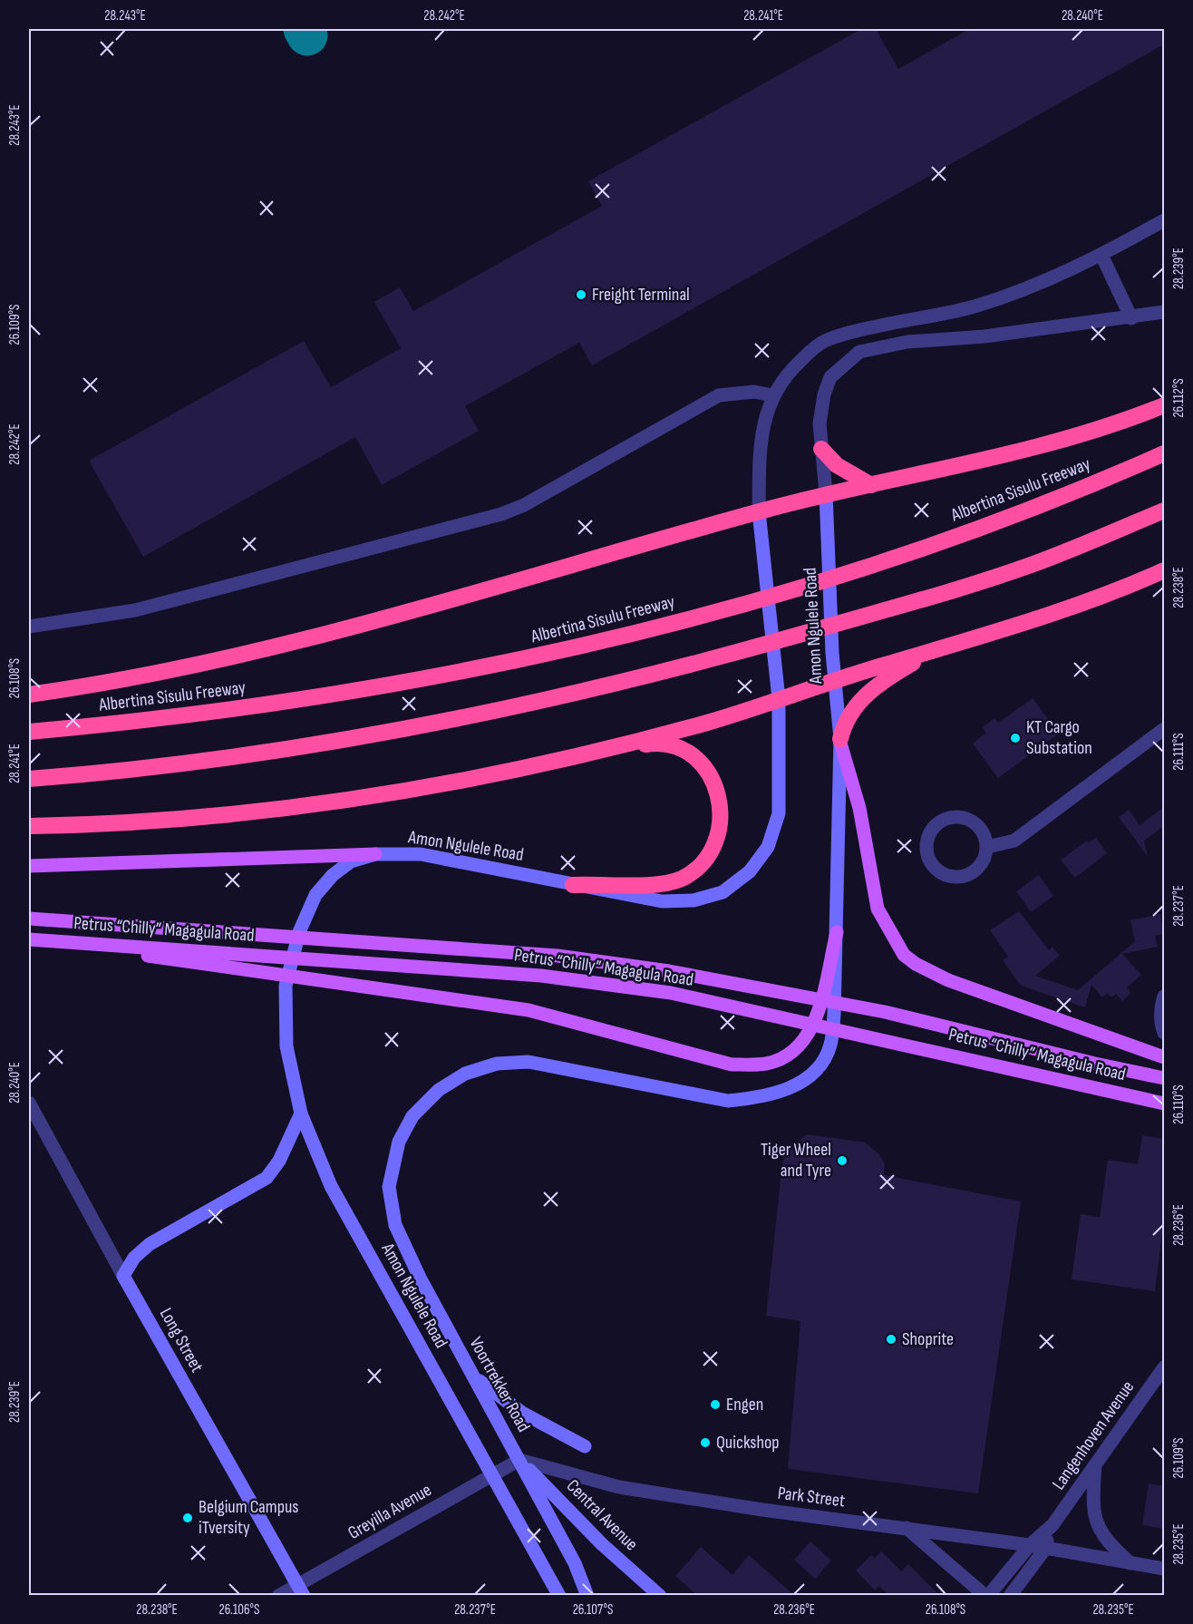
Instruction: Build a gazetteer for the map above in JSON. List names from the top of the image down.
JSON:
{
  "streets": {
    "highway": ["Albertina Sisulu Freeway"],
    "main road": [
      "Amon Ngulele Road",
      "Petrus “Chilly” Magagula Road",
      "Long Street",
      "Voortrekker Road",
      "Central Avenue"
    ],
    "street": ["Langenhoven Avenue", "Park Street", "Greyilla Avenue"]
  },
  "crossings": [
    ["Amon Ngulele Road", "Voortrekker Road"],
    ["Amon Ngulele Road", "Greyilla Avenue"],
    ["Long Street", "Greyilla Avenue"],
    ["Voortrekker Road", "Park Street"],
    ["Voortrekker Road", "Greyilla Avenue"],
    ["Voortrekker Road", "Central Avenue"],
    ["Langenhoven Avenue", "Park Street"],
    ["Park Street", "Greyilla Avenue"],
    ["Park Street", "Central Avenue"],
    ["Greyilla Avenue", "Central Avenue"]
  ],
  "places": [
    "Freight Terminal",
    "KT Cargo Substation",
    "Tiger Wheel and Tyre",
    "Shoprite",
    "Engen",
    "Quickshop",
    "Belgium Campus iTversity"
  ],
  "coordinates": [
    "28.243°E",
    "28.242°E",
    "28.241°E",
    "28.240°E",
    "28.239°E",
    "26.109°S",
    "26.112°S",
    "28.238°E",
    "26.108°S",
    "26.111°S",
    "28.237°E",
    "26.110°S",
    "28.236°E",
    "28.235°E",
    "26.106°S",
    "26.107°S"
  ]
}
